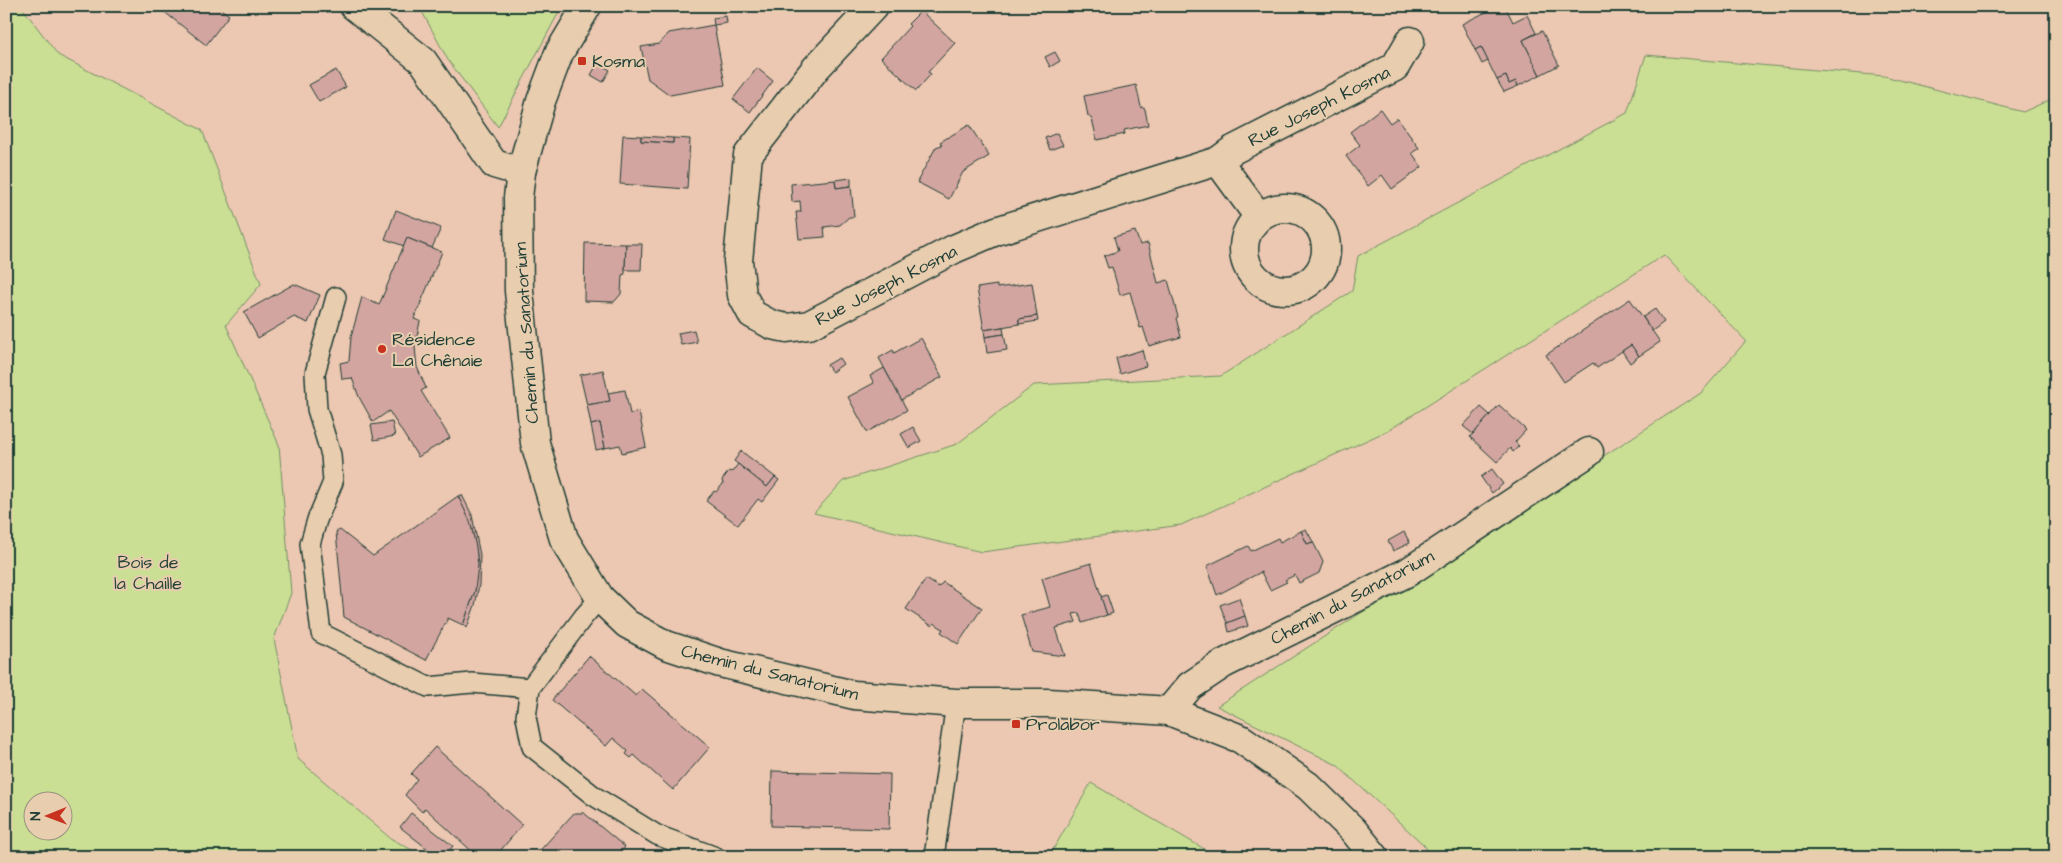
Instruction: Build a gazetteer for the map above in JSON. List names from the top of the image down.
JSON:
{
  "streets": {
    "street": ["Rue Joseph Kosma", "Chemin du Sanatorium"]
  },
  "parks": ["Bois de la Chaille"],
  "places": {
    "transit": ["Kosma", "Prolabor"],
    "other": ["Résidence La Chênaie"]
  },
  "north": "left"
}
